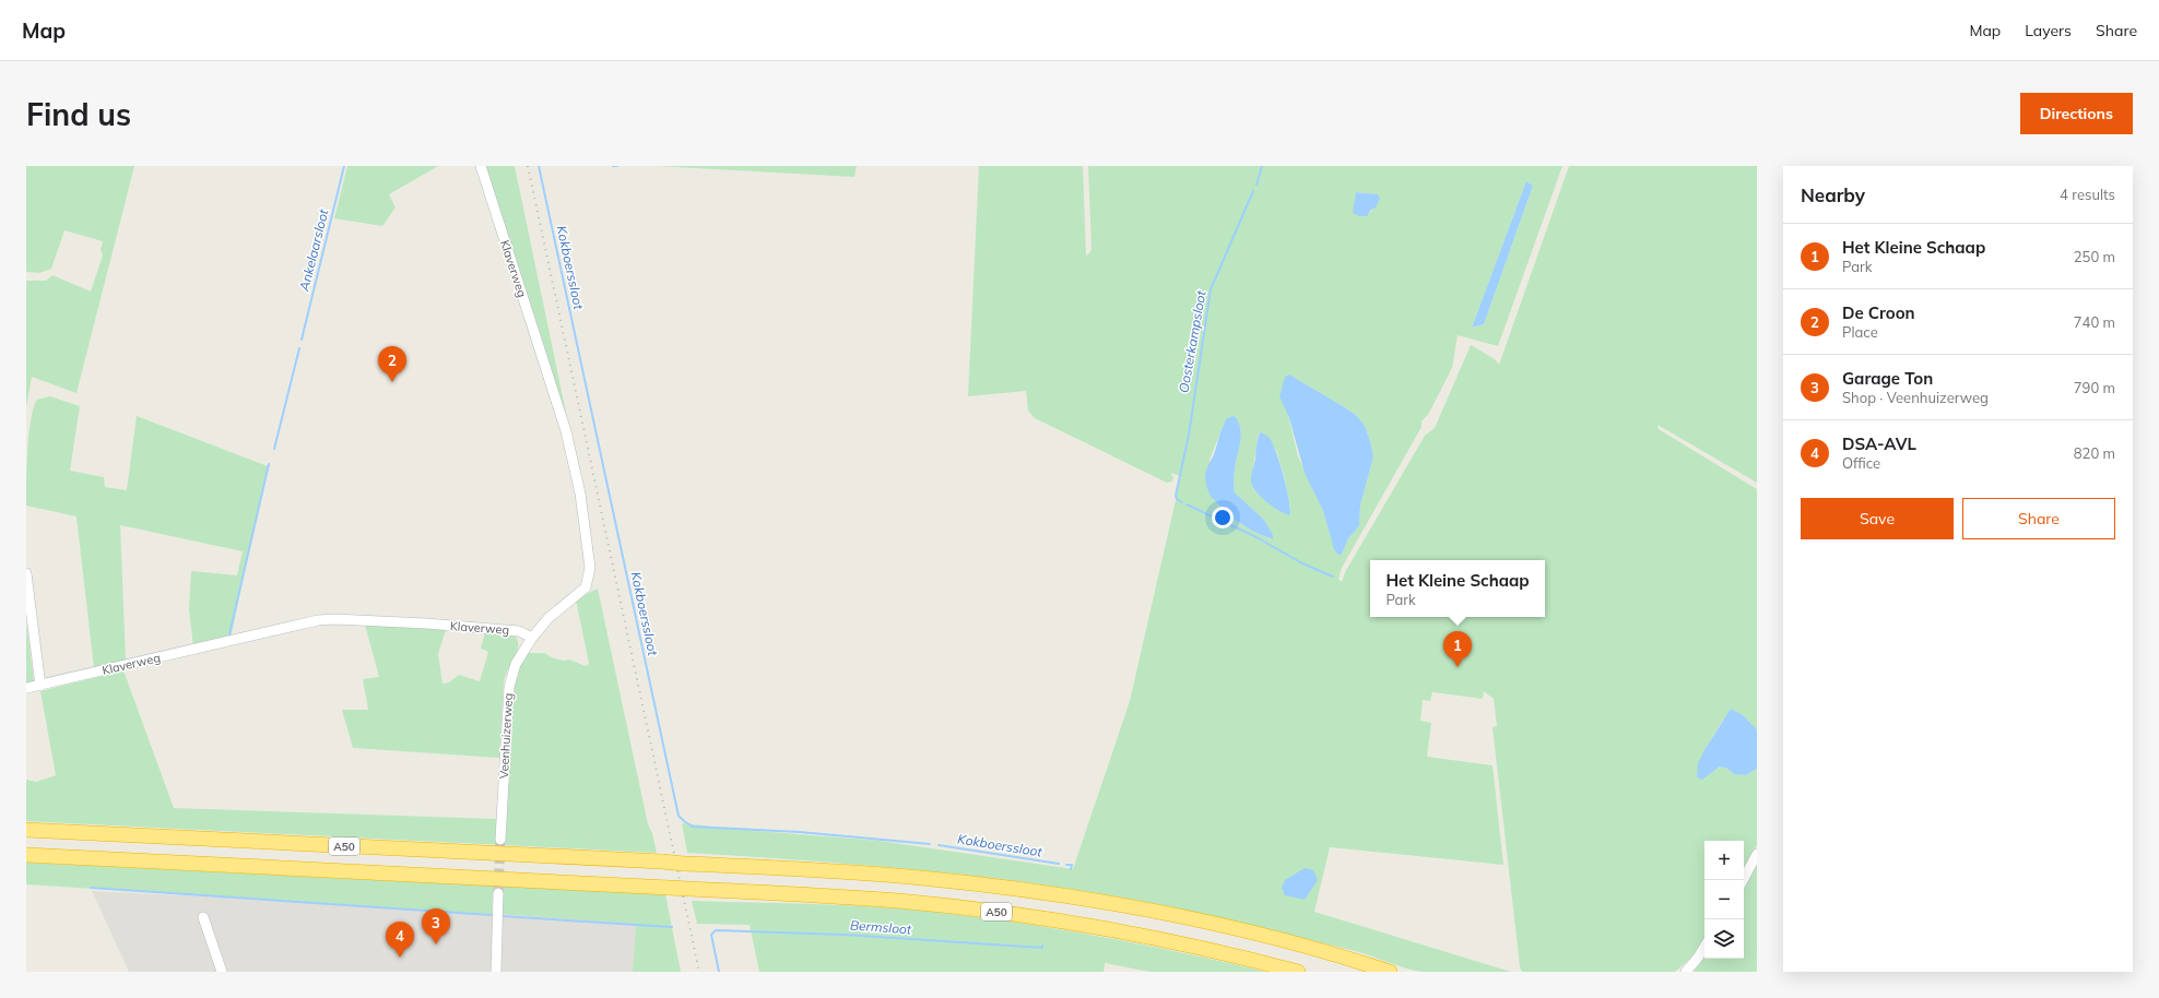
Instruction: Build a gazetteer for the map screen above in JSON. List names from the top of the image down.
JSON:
{
  "streets": {
    "highway": ["A50"],
    "street": ["Klaverweg", "Veenhuizerweg"]
  },
  "crossings": [
    ["Klaverweg", "Veenhuizerweg"]
  ],
  "water": [
    "Ankelaarsloot",
    "Kokboerssloot",
    "Oosterkampsloot",
    "Bermsloot"
  ],
  "page": {
    "header": "Map",
    "nav": ["Map", "Layers", "Share"],
    "buttons": [
      "Directions",
      ["Save", "Share"]
    ],
    "title": "Find us",
    "heading": ["Nearby", "4 results"],
    "list": [
      {
        "mark": "1",
        "name": "Het Kleine Schaap",
        "note": "Park",
        "value": "250 m"
      },
      {
        "mark": "2",
        "name": "De Croon",
        "note": "Place",
        "value": "740 m"
      },
      {
        "mark": "3",
        "name": "Garage Ton",
        "note": "Shop · Veenhuizerweg",
        "value": "790 m"
      },
      {
        "mark": "4",
        "name": "DSA-AVL",
        "note": "Office",
        "value": "820 m"
      }
    ],
    "pins": [
      "2",
      "1",
      "3",
      "4"
    ],
    "popup": ["Het Kleine Schaap", "Park"],
    "map_buttons": ["+", "−"]
  }
}
